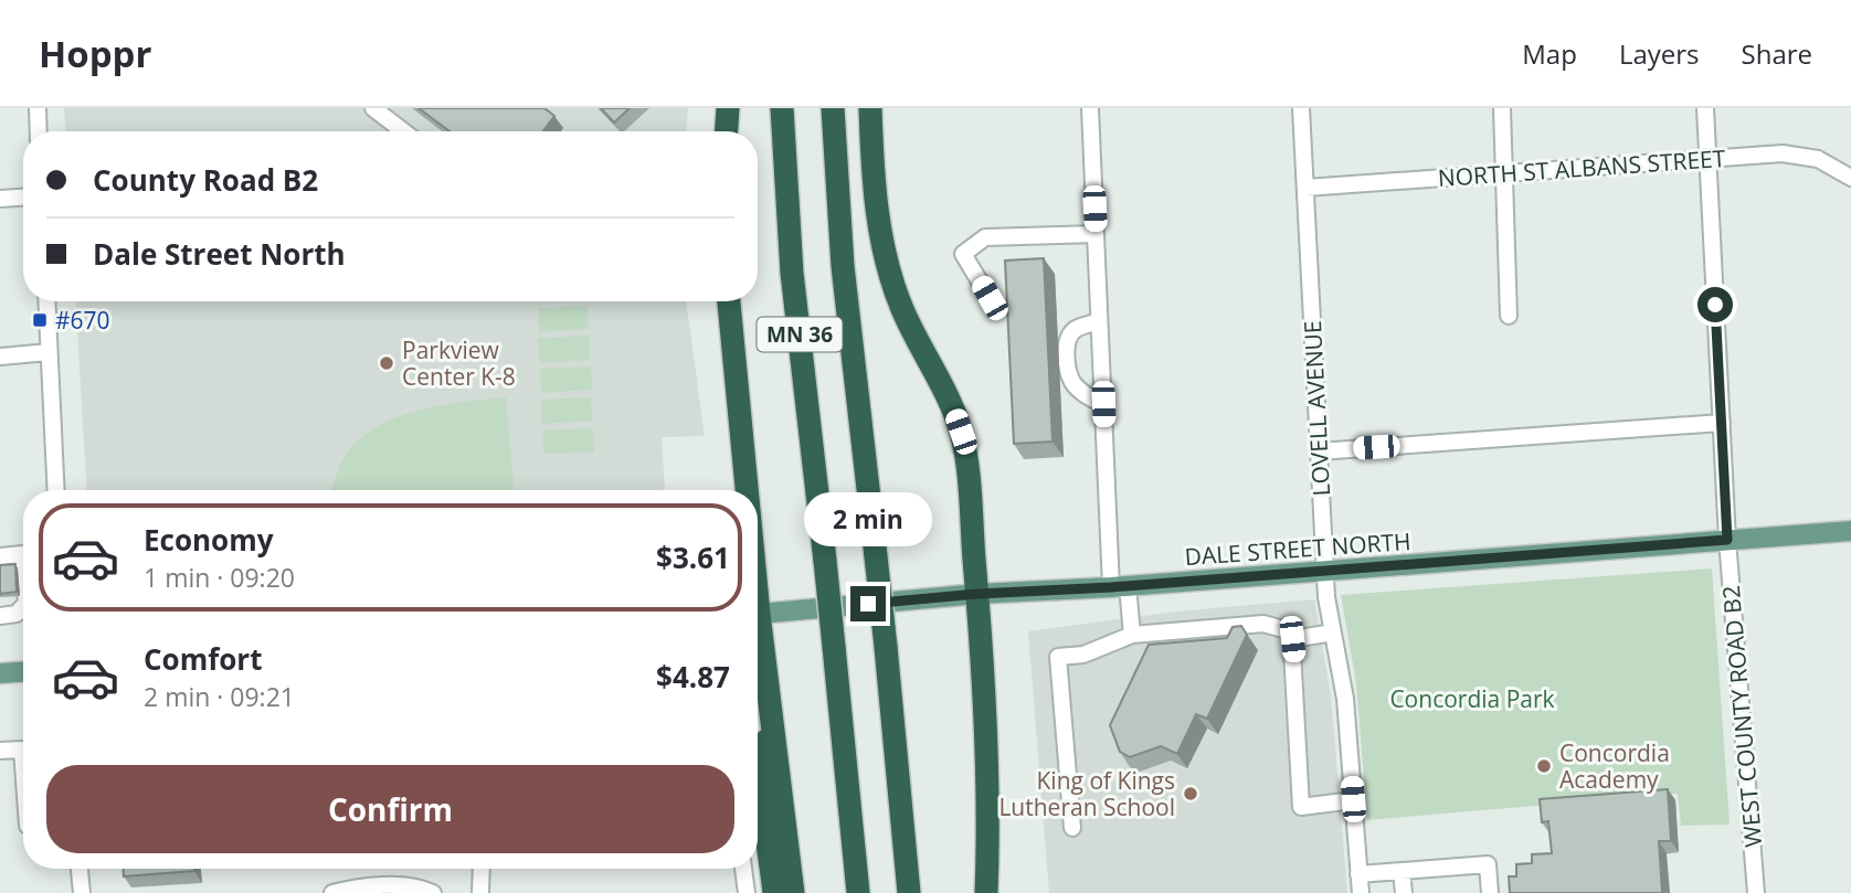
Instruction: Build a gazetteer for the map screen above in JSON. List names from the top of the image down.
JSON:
{
  "streets": {
    "highway": ["MN 36"],
    "main road": ["DALE STREET NORTH"],
    "street": ["NORTH ST ALBANS STREET", "LOVELL AVENUE", "WEST COUNTY ROAD B2"]
  },
  "crossings": [
    ["NORTH ST ALBANS STREET", "LOVELL AVENUE"],
    ["NORTH ST ALBANS STREET", "WEST COUNTY ROAD B2"],
    ["LOVELL AVENUE", "DALE STREET NORTH"],
    ["DALE STREET NORTH", "WEST COUNTY ROAD B2"]
  ],
  "parks": ["Concordia Park"],
  "places": {
    "transit": ["#670"],
    "other": ["Parkview Center K-8", "Concordia Academy", "King of Kings Lutheran School"]
  },
  "page": {
    "header": "Hoppr",
    "nav": ["Map", "Layers", "Share"],
    "banner": ["County Road B2", "Dale Street North"],
    "bubble": "2 min",
    "list": [
      {
        "name": "Economy",
        "note": "1 min · 09:20",
        "value": "$3.61"
      },
      {
        "name": "Comfort",
        "note": "2 min · 09:21",
        "value": "$4.87"
      }
    ],
    "buttons": "Confirm"
  }
}
